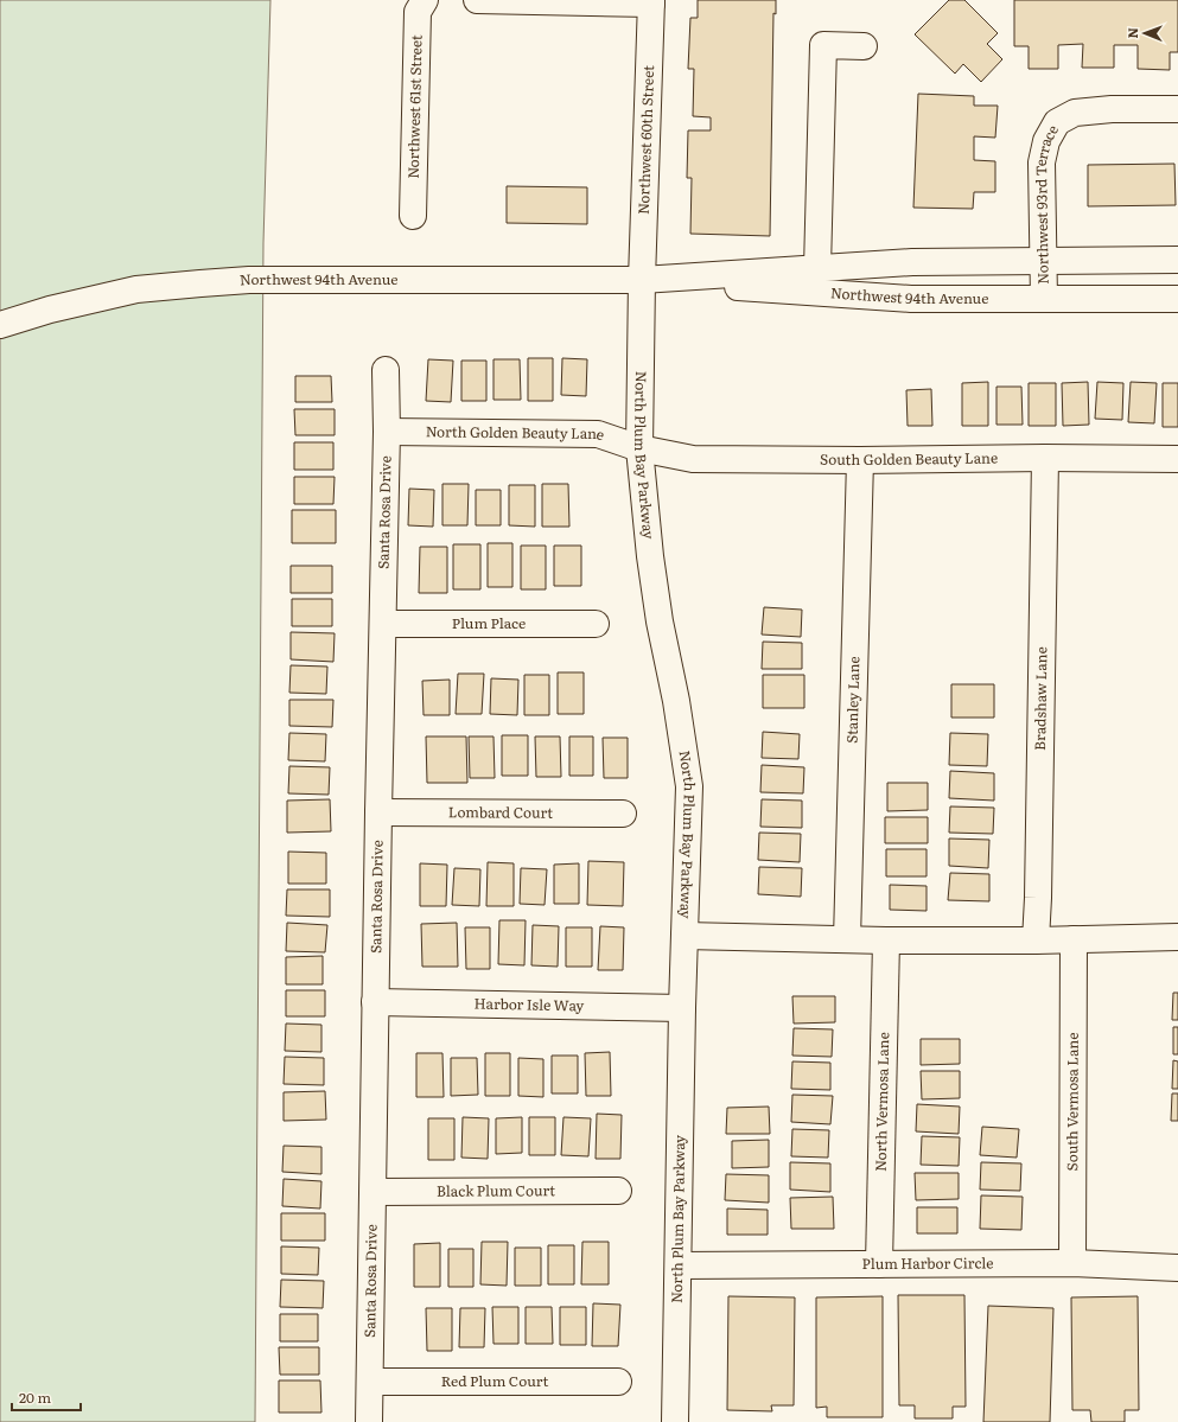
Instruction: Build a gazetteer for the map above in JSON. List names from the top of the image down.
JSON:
{
  "streets": {
    "street": [
      "Northwest 61st Street",
      "Northwest 60th Street",
      "Northwest 93rd Terrace",
      "Northwest 94th Avenue",
      "North Golden Beauty Lane",
      "North Plum Bay Parkway",
      "South Golden Beauty Lane",
      "Santa Rosa Drive",
      "Plum Place",
      "Bradshaw Lane",
      "Stanley Lane",
      "Lombard Court",
      "Harbor Isle Way",
      "North Vermosa Lane",
      "South Vermosa Lane",
      "Black Plum Court",
      "Plum Harbor Circle",
      "Red Plum Court"
    ]
  },
  "crossings": [
    ["Northwest 60th Street", "Northwest 94th Avenue"],
    ["Northwest 60th Street", "North Plum Bay Parkway"],
    ["Northwest 93rd Terrace", "Northwest 94th Avenue"],
    ["Northwest 94th Avenue", "North Plum Bay Parkway"],
    ["North Golden Beauty Lane", "North Plum Bay Parkway"],
    ["North Golden Beauty Lane", "South Golden Beauty Lane"],
    ["North Golden Beauty Lane", "Santa Rosa Drive"],
    ["North Plum Bay Parkway", "South Golden Beauty Lane"],
    ["North Plum Bay Parkway", "Harbor Isle Way"],
    ["North Plum Bay Parkway", "Plum Harbor Circle"],
    ["South Golden Beauty Lane", "Bradshaw Lane"],
    ["South Golden Beauty Lane", "Stanley Lane"],
    ["Santa Rosa Drive", "Plum Place"],
    ["Santa Rosa Drive", "Lombard Court"],
    ["Santa Rosa Drive", "Harbor Isle Way"],
    ["Santa Rosa Drive", "Black Plum Court"],
    ["Santa Rosa Drive", "Red Plum Court"],
    ["North Vermosa Lane", "Plum Harbor Circle"],
    ["South Vermosa Lane", "Plum Harbor Circle"]
  ],
  "scale_bar": "20 m",
  "north": "left"
}
